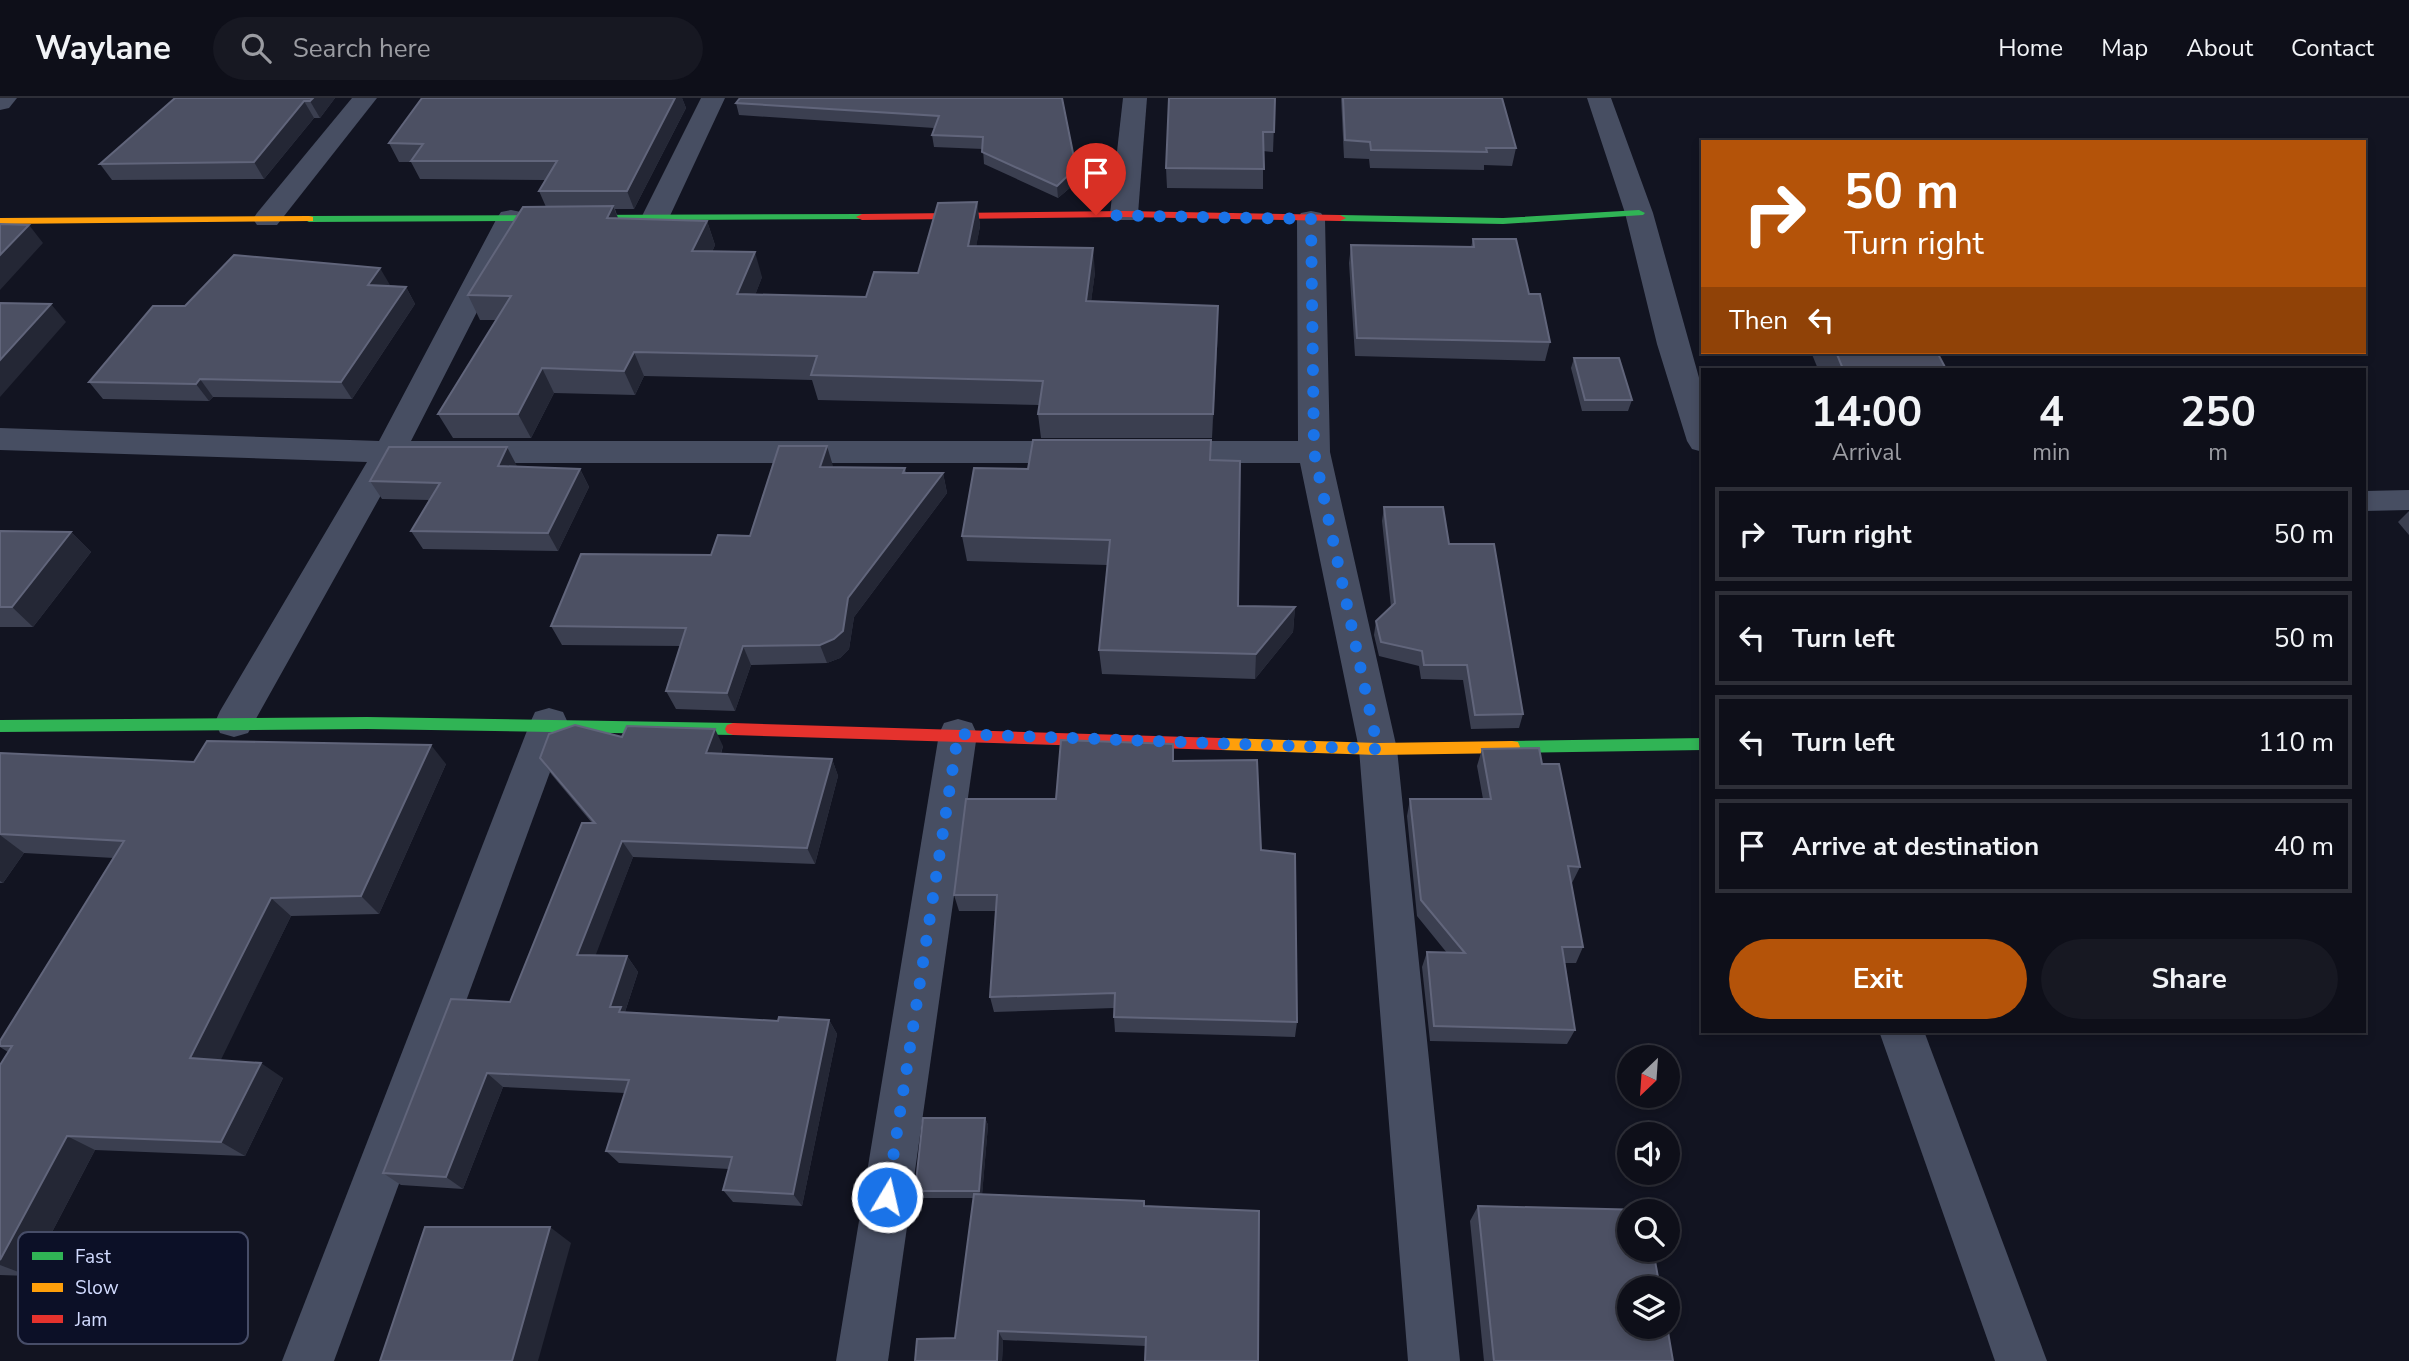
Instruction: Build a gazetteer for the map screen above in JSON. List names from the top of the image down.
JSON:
{
  "legend": ["Fast", "Slow", "Jam"],
  "north": "bottom left",
  "page": {
    "header": "Waylane",
    "search": "Search here",
    "nav": [
      "Home",
      "Map",
      "About",
      "Contact"
    ],
    "turn": ["50 m", "Turn right"],
    "then": "Then",
    "eta": [
      "14:00",
      "Arrival",
      "4",
      "min",
      "250",
      "m"
    ],
    "list": [
      {
        "name": "Turn right",
        "value": "50 m"
      },
      {
        "name": "Turn left",
        "value": "50 m"
      },
      {
        "name": "Turn left",
        "value": "110 m"
      },
      {
        "name": "Arrive at destination",
        "value": "40 m"
      }
    ],
    "buttons": ["Exit", "Share"]
  }
}
